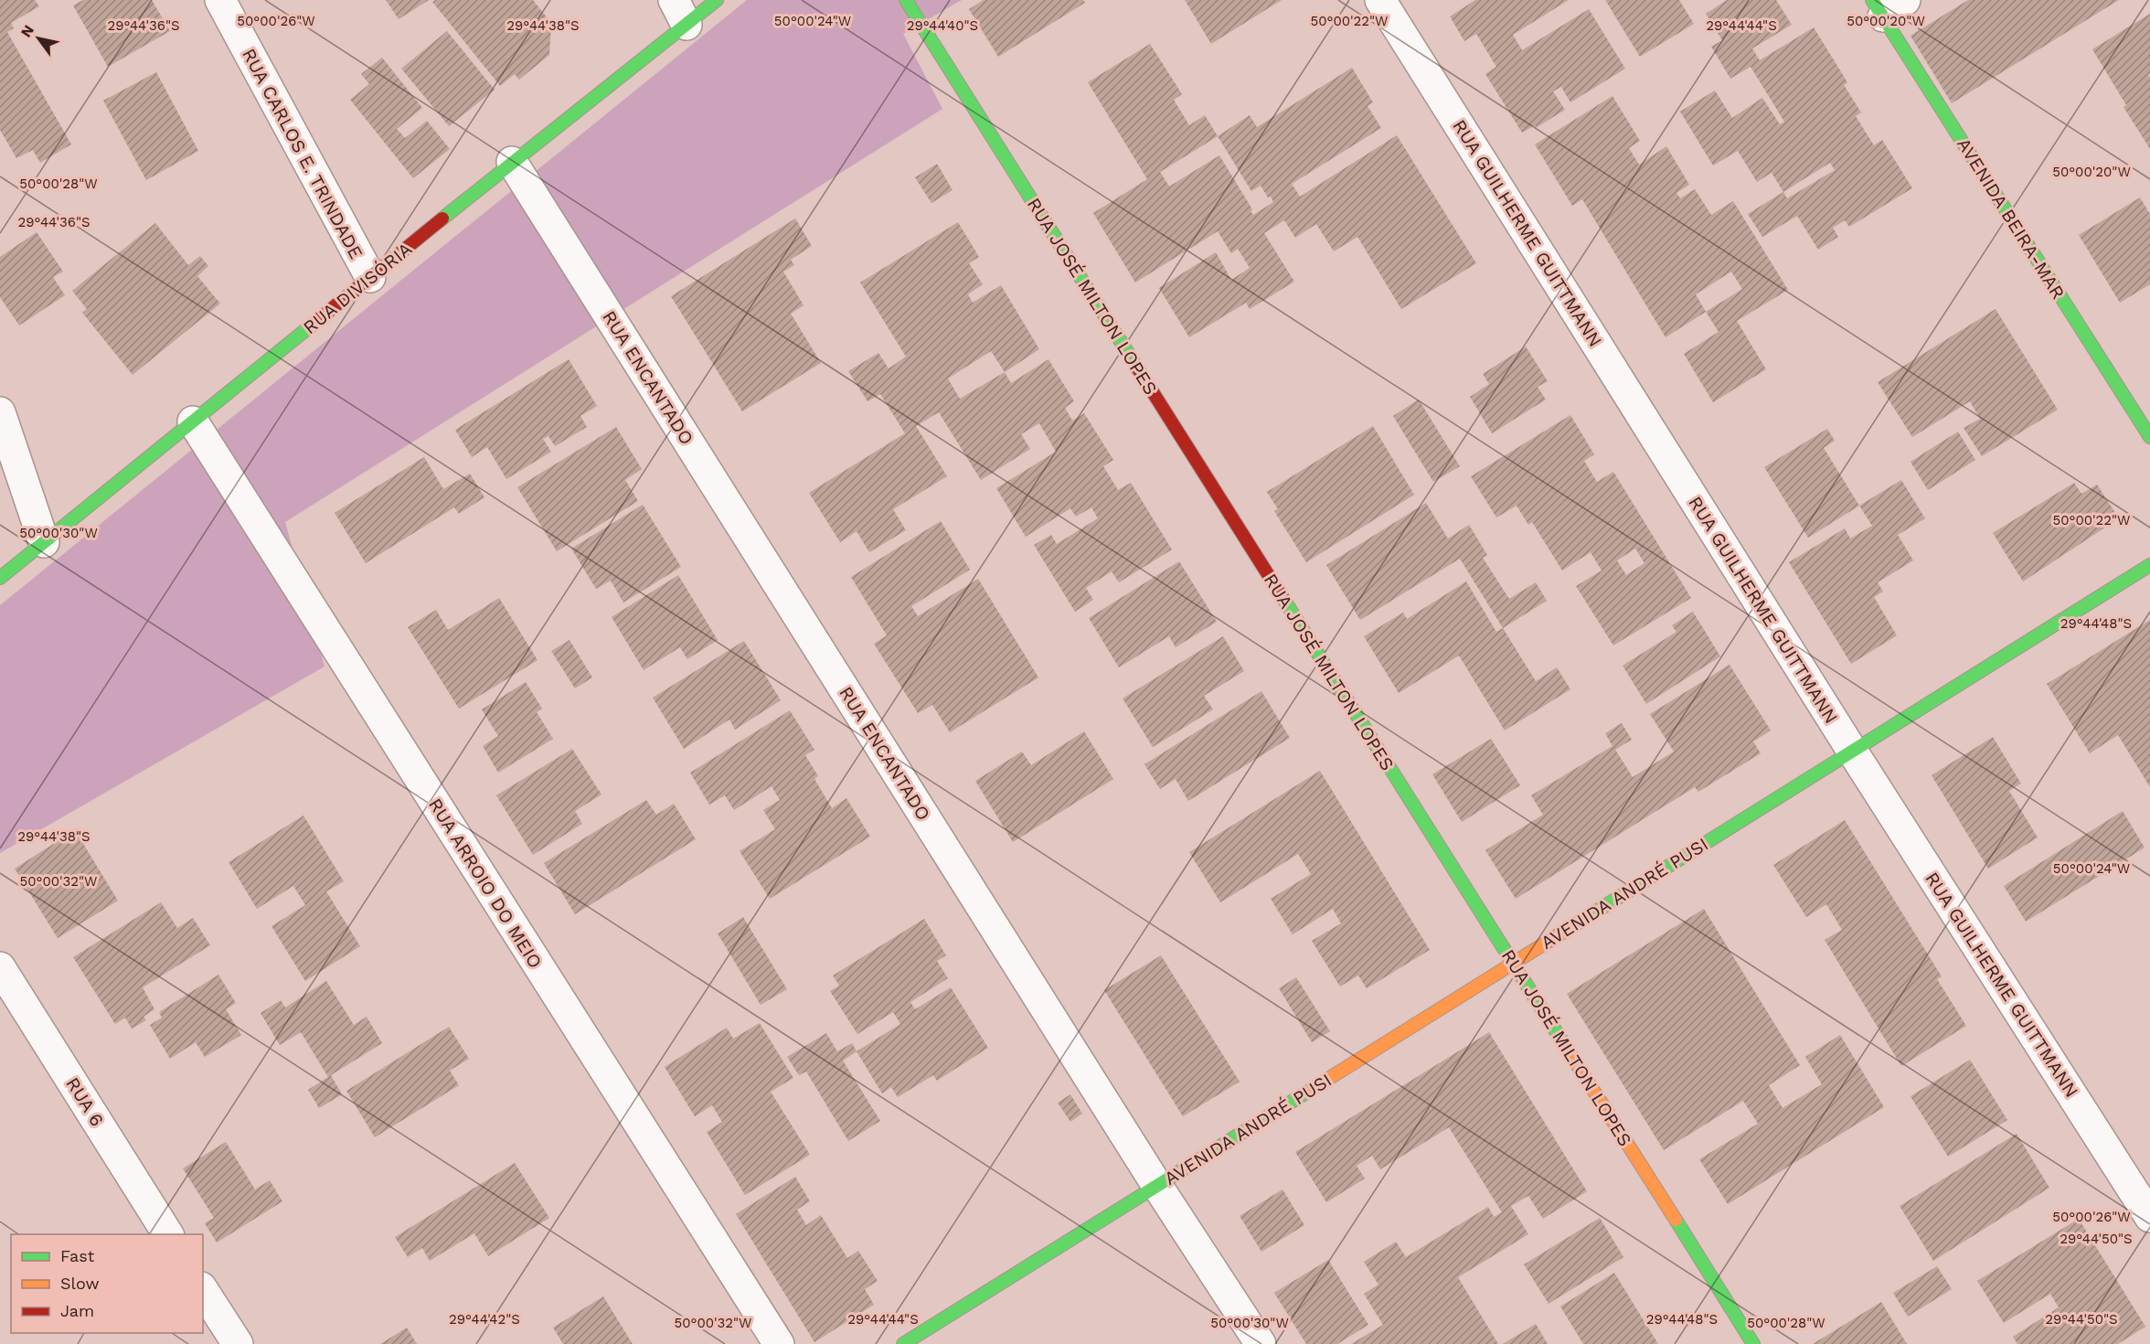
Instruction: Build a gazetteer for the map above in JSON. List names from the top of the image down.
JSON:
{
  "streets": {
    "street": [
      "RUA CARLOS E. TRINDADE",
      "AVENIDA BEIRA-MAR",
      "RUA GUILHERME GUITTMANN",
      "RUA DIVISÓRIA",
      "RUA JOSÉ MILTON LOPES",
      "RUA ENCANTADO",
      "RUA ARROIO DO MEIO",
      "AVENIDA ANDRÉ PUSI",
      "RUA 6"
    ]
  },
  "crossings": [
    ["RUA CARLOS E. TRINDADE", "RUA DIVISÓRIA"],
    ["RUA GUILHERME GUITTMANN", "AVENIDA ANDRÉ PUSI"],
    ["RUA DIVISÓRIA", "RUA ENCANTADO"],
    ["RUA DIVISÓRIA", "RUA ARROIO DO MEIO"],
    ["RUA JOSÉ MILTON LOPES", "AVENIDA ANDRÉ PUSI"],
    ["RUA ENCANTADO", "AVENIDA ANDRÉ PUSI"]
  ],
  "legend": ["Fast", "Slow", "Jam"],
  "north": "top left",
  "coordinates": [
    "50°00'22\"W",
    "50°00'26\"W",
    "50°00'24\"W",
    "50°00'20\"W",
    "29°44'36\"S",
    "29°44'38\"S",
    "29°44'40\"S",
    "29°44'44\"S",
    "50°00'28\"W",
    "50°00'30\"W",
    "29°44'48\"S",
    "50°00'32\"W",
    "29°44'50\"S",
    "29°44'42\"S"
  ]
}
